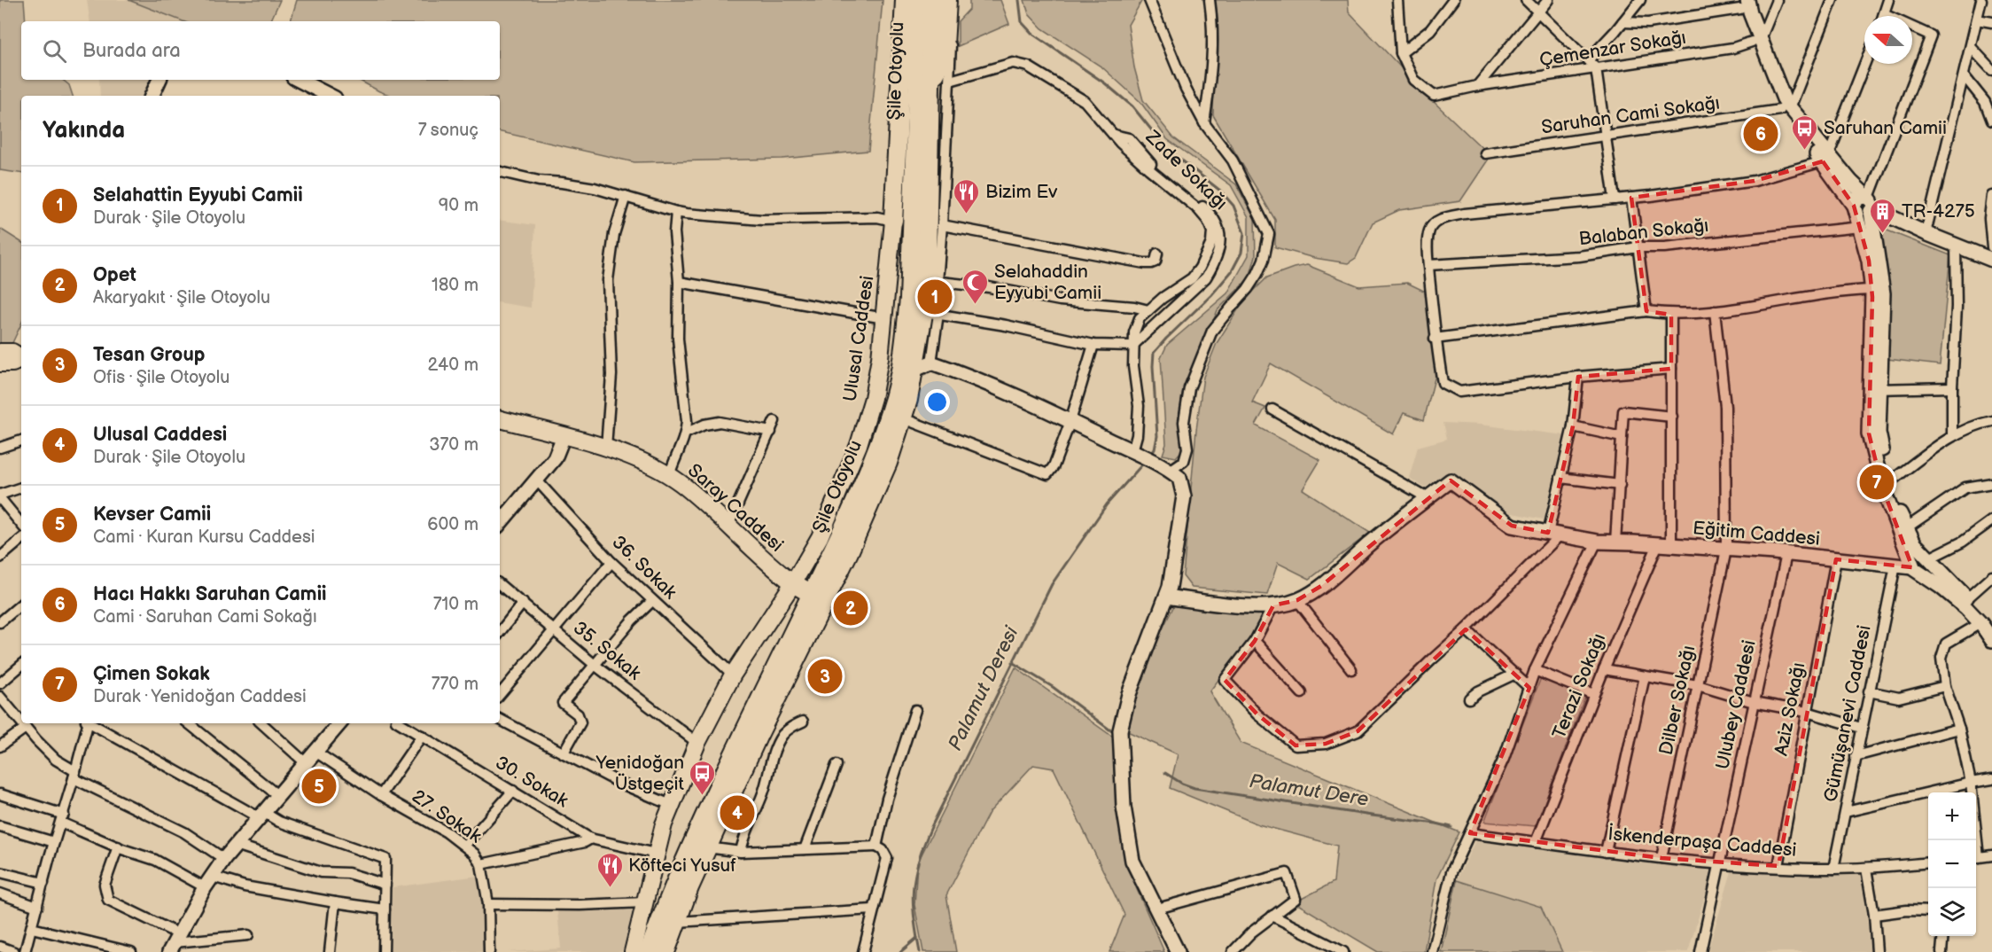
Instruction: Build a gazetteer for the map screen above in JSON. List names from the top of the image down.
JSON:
{
  "streets": {
    "highway": ["Şile Otoyolu"],
    "main road": ["Ulusal Caddesi", "Saray Caddesi"],
    "street": [
      "Çemenzar Sokağı",
      "Saruhan Cami Sokağı",
      "Zade Sokağı",
      "Balaban Sokağı",
      "Eğitim Caddesi",
      "36. Sokak",
      "35. Sokak",
      "Terazi Sokağı",
      "Dilber Sokağı",
      "Ulubey Caddesi",
      "Aziz Sokağı",
      "Gümüşanevi Caddesi",
      "30. Sokak",
      "27. Sokak",
      "İskenderpaşa Caddesi"
    ]
  },
  "crossings": [
    ["Ulusal Caddesi", "Saray Caddesi"],
    ["Ulusal Caddesi", "36. Sokak"],
    ["Ulusal Caddesi", "35. Sokak"],
    ["Ulusal Caddesi", "30. Sokak"],
    ["Eğitim Caddesi", "Terazi Sokağı"],
    ["Eğitim Caddesi", "Dilber Sokağı"],
    ["Eğitim Caddesi", "Ulubey Caddesi"],
    ["Eğitim Caddesi", "Aziz Sokağı"],
    ["Eğitim Caddesi", "Gümüşanevi Caddesi"],
    ["Terazi Sokağı", "İskenderpaşa Caddesi"],
    ["Dilber Sokağı", "İskenderpaşa Caddesi"],
    ["Ulubey Caddesi", "İskenderpaşa Caddesi"],
    ["Aziz Sokağı", "İskenderpaşa Caddesi"],
    ["Gümüşanevi Caddesi", "İskenderpaşa Caddesi"]
  ],
  "water": ["Palamut Deresi", "Palamut Dere"],
  "places": {
    "bus stop": ["Saruhan Camii", "Yenidoğan Üstgeçit"],
    "restaurant": ["Bizim Ev", "Köfteci Yusuf"],
    "building": ["TR-4275"],
    "mosque": ["Selahaddin Eyyubi Camii"]
  },
  "north": "left",
  "page": {
    "search": "Burada ara",
    "heading": ["Yakında", "7 sonuç"],
    "pins": [
      "6",
      "1",
      "7",
      "2",
      "3",
      "5",
      "4"
    ],
    "list": [
      {
        "mark": "1",
        "name": "Selahattin Eyyubi Camii",
        "note": "Durak · Şile Otoyolu",
        "value": "90 m"
      },
      {
        "mark": "2",
        "name": "Opet",
        "note": "Akaryakıt · Şile Otoyolu",
        "value": "180 m"
      },
      {
        "mark": "3",
        "name": "Tesan Group",
        "note": "Ofis · Şile Otoyolu",
        "value": "240 m"
      },
      {
        "mark": "4",
        "name": "Ulusal Caddesi",
        "note": "Durak · Şile Otoyolu",
        "value": "370 m"
      },
      {
        "mark": "5",
        "name": "Kevser Camii",
        "note": "Cami · Kuran Kursu Caddesi",
        "value": "600 m"
      },
      {
        "mark": "6",
        "name": "Hacı Hakkı Saruhan Camii",
        "note": "Cami · Saruhan Cami Sokağı",
        "value": "710 m"
      },
      {
        "mark": "7",
        "name": "Çimen Sokak",
        "note": "Durak · Yenidoğan Caddesi",
        "value": "770 m"
      }
    ],
    "map_buttons": ["+", "−"]
  }
}
